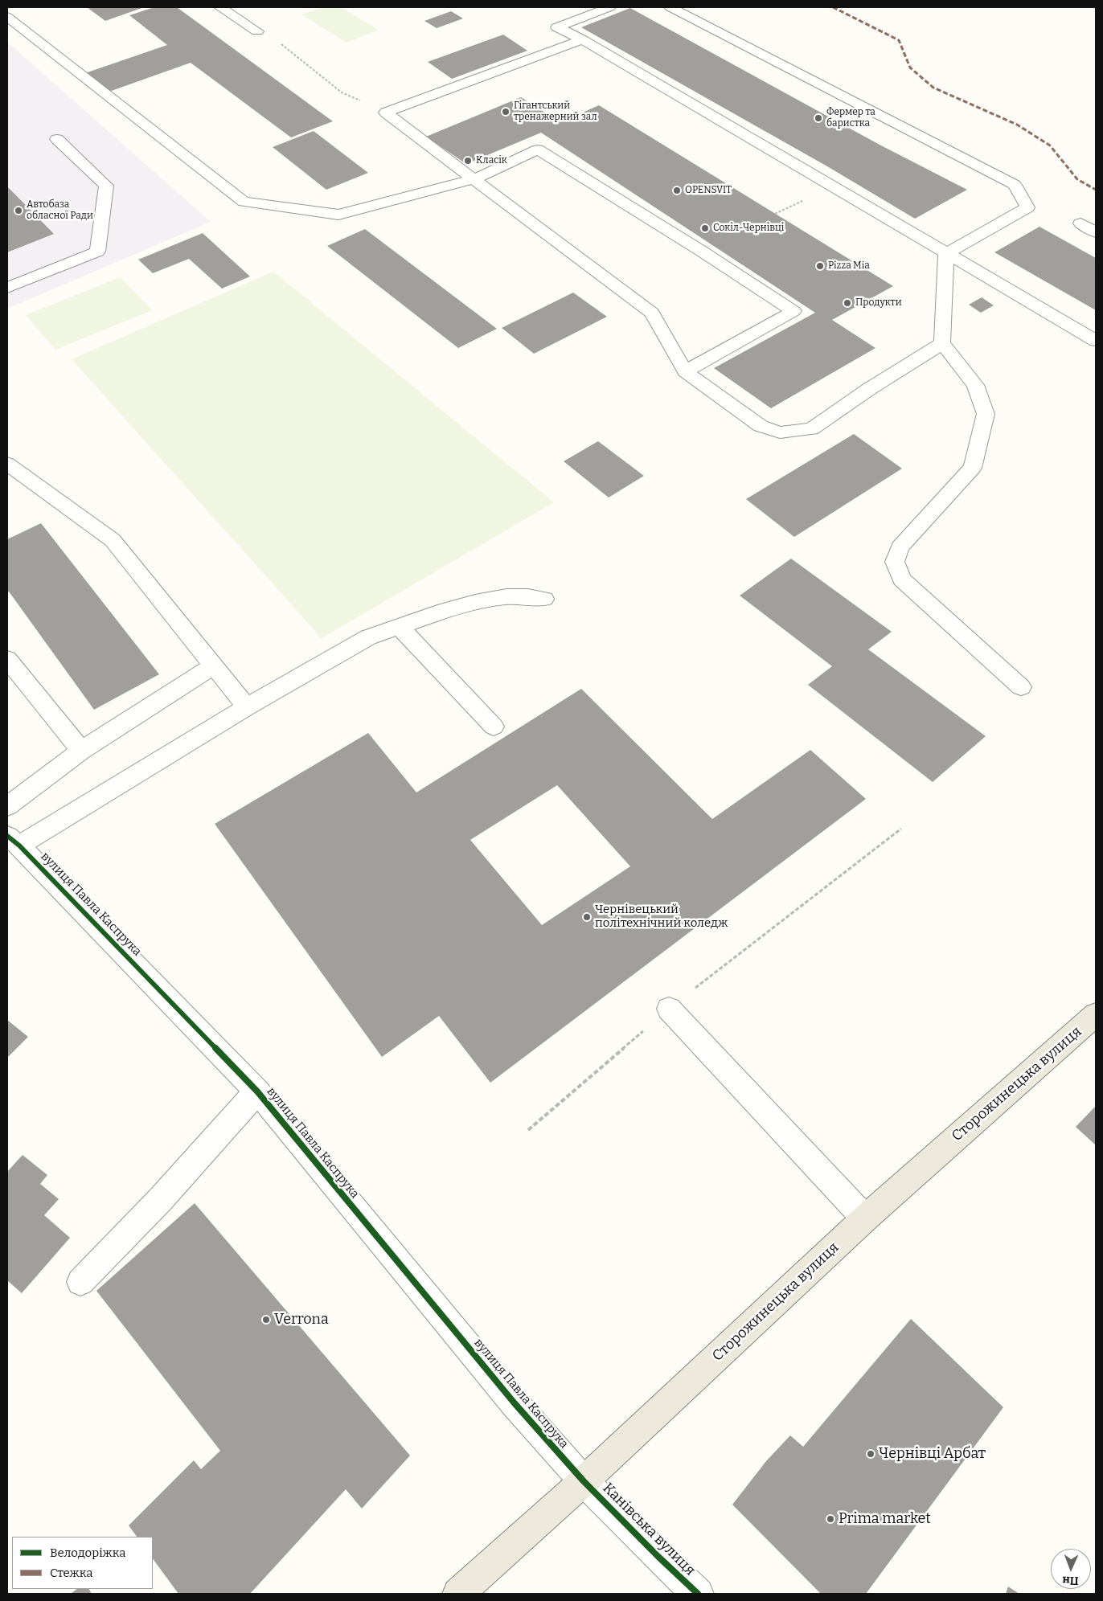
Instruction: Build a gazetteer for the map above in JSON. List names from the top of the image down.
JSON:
{
  "streets": {
    "main road": ["Сторожинецька вулиця"],
    "street": ["вулиця Павла Каспрука", "Канівська вулиця"]
  },
  "crossings": [
    ["вулиця Павла Каспрука", "Сторожинецька вулиця"],
    ["вулиця Павла Каспрука", "Канівська вулиця"],
    ["Сторожинецька вулиця", "Канівська вулиця"]
  ],
  "places": [
    "Гігантський тренажерний зал",
    "Фермер та баристка",
    "Класік",
    "OPENSVIT",
    "Автобаза обласної Ради",
    "Сокіл-Чернівці",
    "Pizza Mia",
    "Продукти",
    "Чернівецький політехнічний коледж",
    "Verrona",
    "Чернівці Арбат",
    "Prima market"
  ],
  "legend": ["Велодоріжка", "Стежка"],
  "north": "bottom"
}
